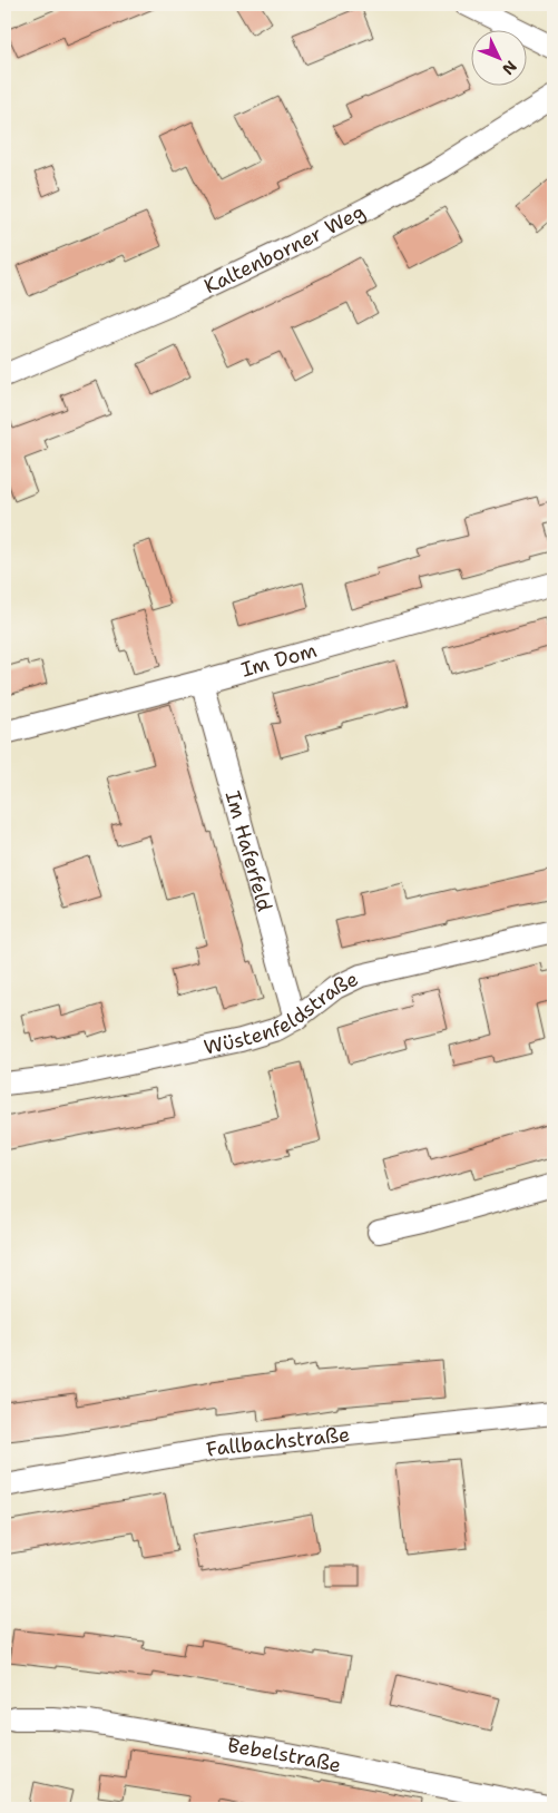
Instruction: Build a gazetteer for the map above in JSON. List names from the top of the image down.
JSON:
{
  "streets": {
    "street": [
      "Kaltenborner Weg",
      "Im Dom",
      "Im Haferfeld",
      "Wüstenfeldstraße",
      "Fallbachstraße",
      "Bebelstraße"
    ]
  },
  "crossings": [
    ["Im Dom", "Im Haferfeld"],
    ["Im Haferfeld", "Wüstenfeldstraße"]
  ],
  "north": "bottom right"
}
